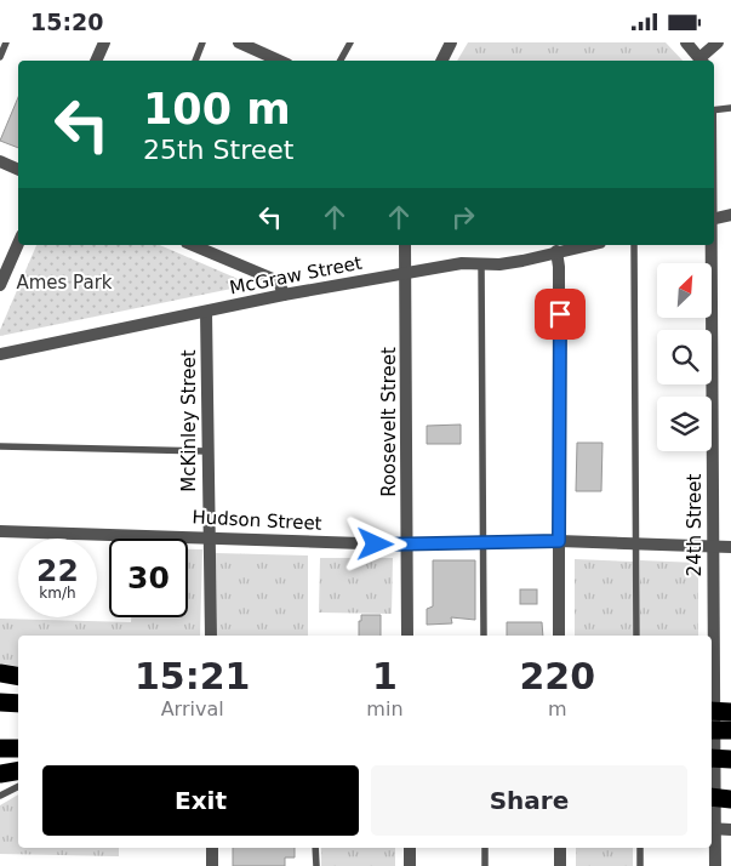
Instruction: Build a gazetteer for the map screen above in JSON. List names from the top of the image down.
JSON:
{
  "streets": {
    "street": [
      "McGraw Street",
      "McKinley Street",
      "Roosevelt Street",
      "Hudson Street",
      "24th Street"
    ]
  },
  "crossings": [
    ["McGraw Street", "McKinley Street"],
    ["McGraw Street", "Roosevelt Street"],
    ["McKinley Street", "Hudson Street"],
    ["Roosevelt Street", "Hudson Street"],
    ["Hudson Street", "24th Street"]
  ],
  "parks": ["Ames Park"],
  "north": "top right",
  "page": {
    "status": "15:20",
    "turn": ["100 m", "25th Street"],
    "speed": "22 km/h",
    "limit": "30",
    "eta": [
      "15:21",
      "Arrival",
      "1",
      "min",
      "220",
      "m"
    ],
    "buttons": ["Exit", "Share"]
  }
}
